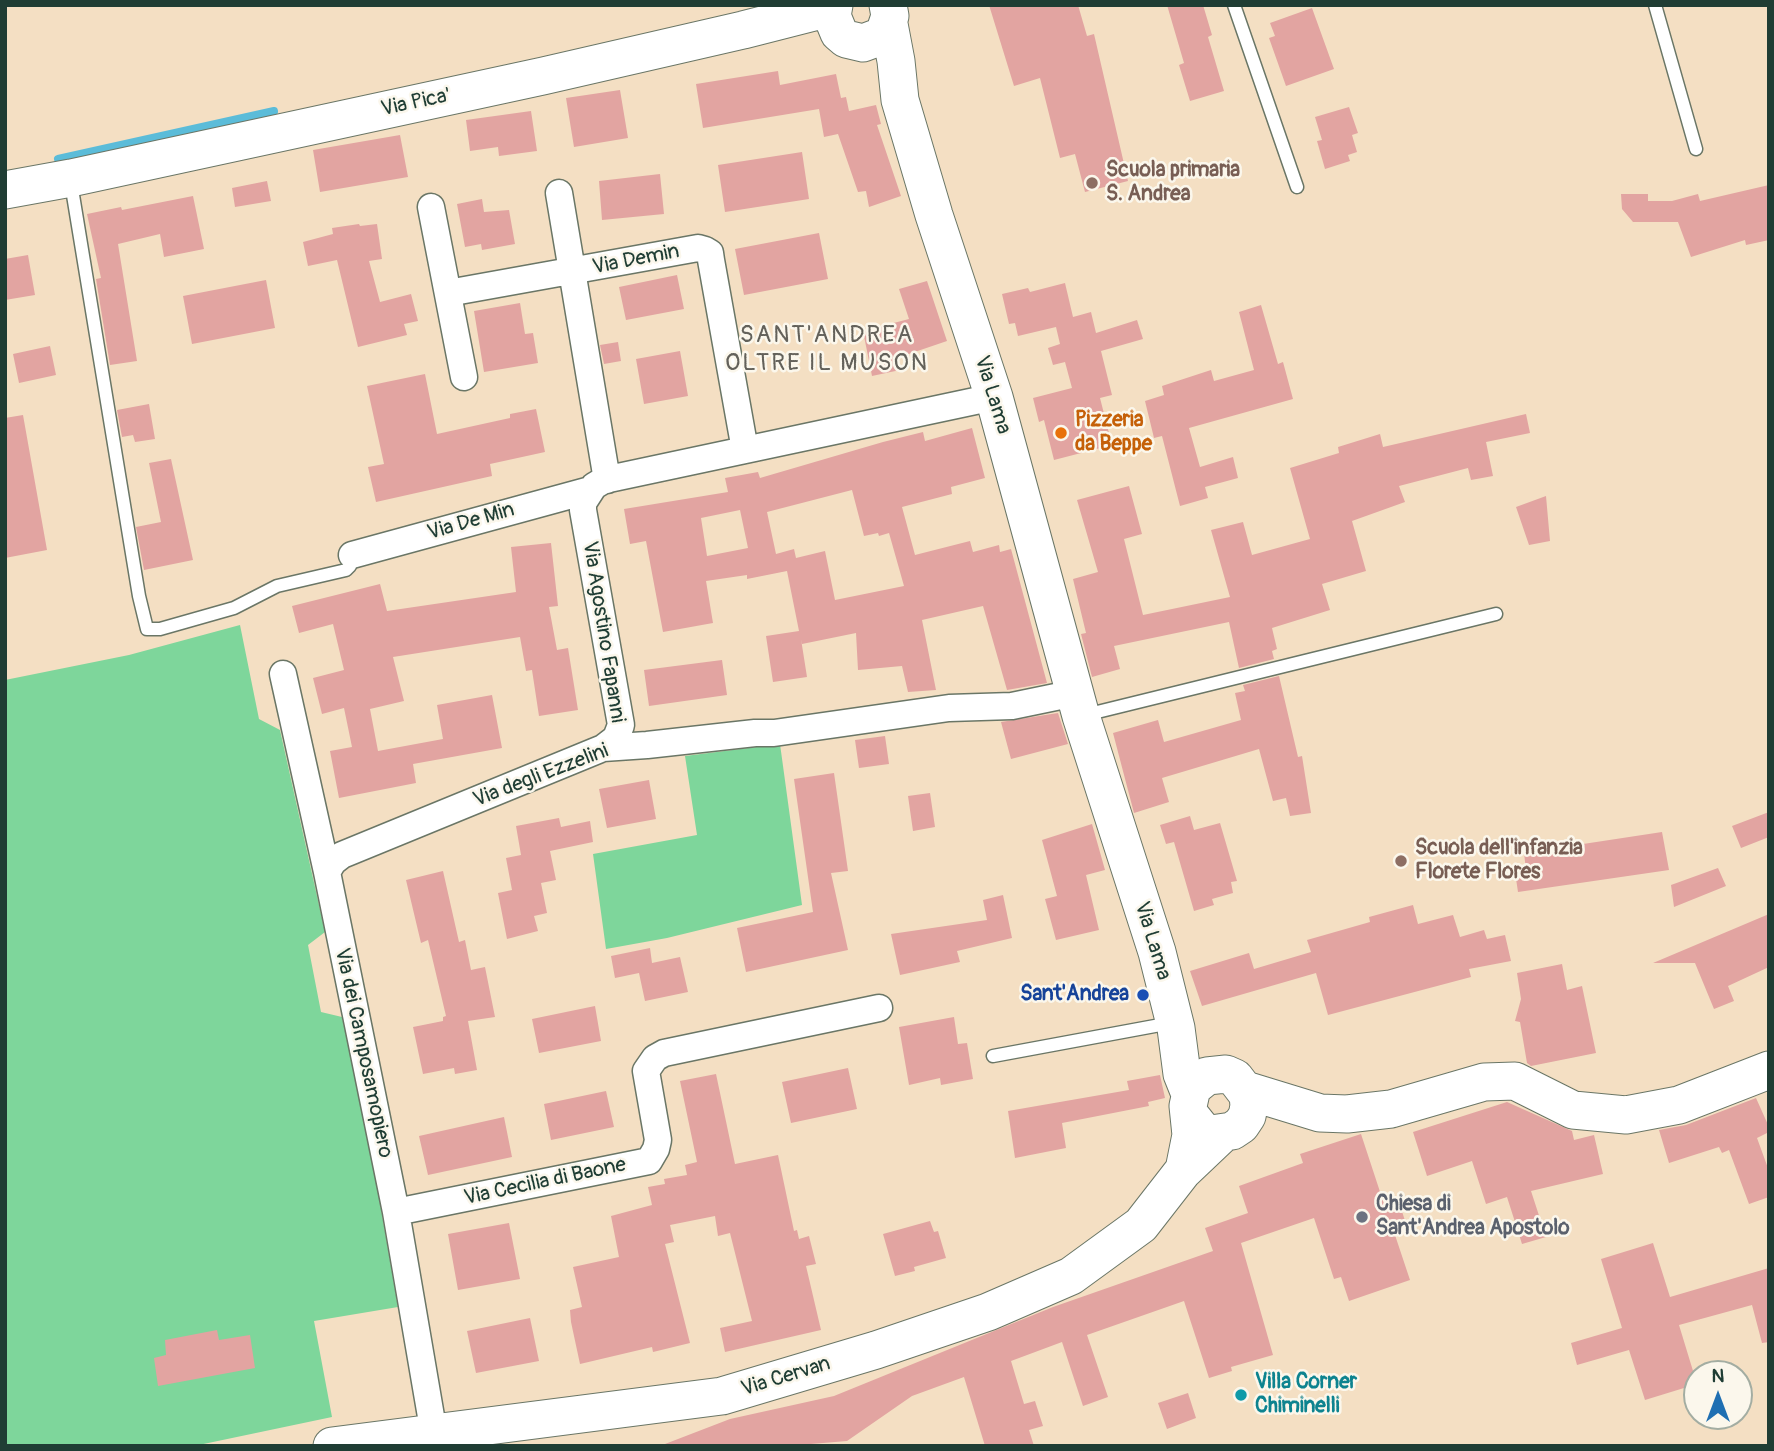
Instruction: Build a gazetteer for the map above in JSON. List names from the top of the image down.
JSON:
{
  "streets": {
    "street": [
      "Via Pica'",
      "Via Demin",
      "Via Lama",
      "Via De Min",
      "Via Agostino Fapanni",
      "Via degli Ezzelini",
      "Via dei Camposamopiero",
      "Via Cecilia di Baone",
      "Via Cervan"
    ]
  },
  "crossings": [
    ["Via Pica'", "Via Lama"],
    ["Via Demin", "Via Agostino Fapanni"],
    ["Via Lama", "Via degli Ezzelini"],
    ["Via Lama", "Via Cervan"],
    ["Via De Min", "Via Agostino Fapanni"],
    ["Via Agostino Fapanni", "Via degli Ezzelini"],
    ["Via degli Ezzelini", "Via dei Camposamopiero"],
    ["Via dei Camposamopiero", "Via Cecilia di Baone"],
    ["Via dei Camposamopiero", "Via Cervan"]
  ],
  "districts": ["SANT'ANDREA OLTRE IL MUSON"],
  "places": [
    "Scuola primaria S. Andrea",
    "Pizzeria da Beppe",
    "Scuola dell'infanzia Florete Flores",
    "Sant'Andrea",
    "Chiesa di Sant'Andrea Apostolo",
    "Villa Corner Chiminelli"
  ],
  "north": "top"
}
